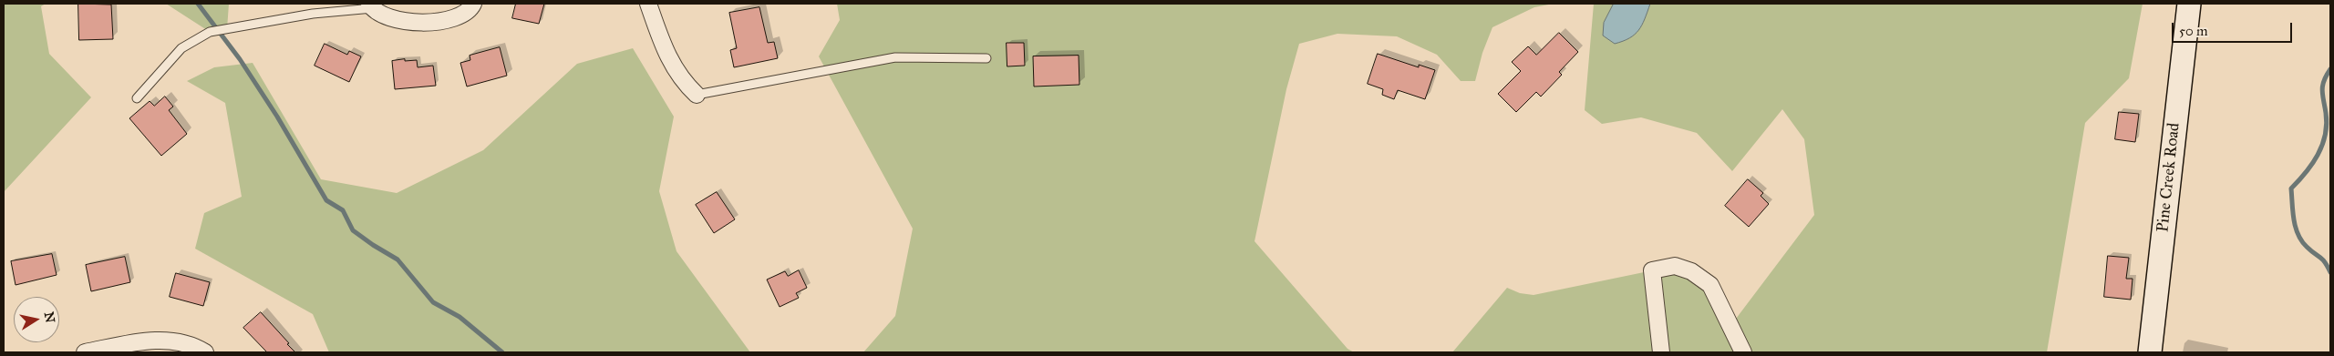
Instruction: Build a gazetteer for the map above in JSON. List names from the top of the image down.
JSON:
{
  "streets": {
    "street": ["Pine Creek Road"]
  },
  "scale_bar": "50 m",
  "north": "right"
}
